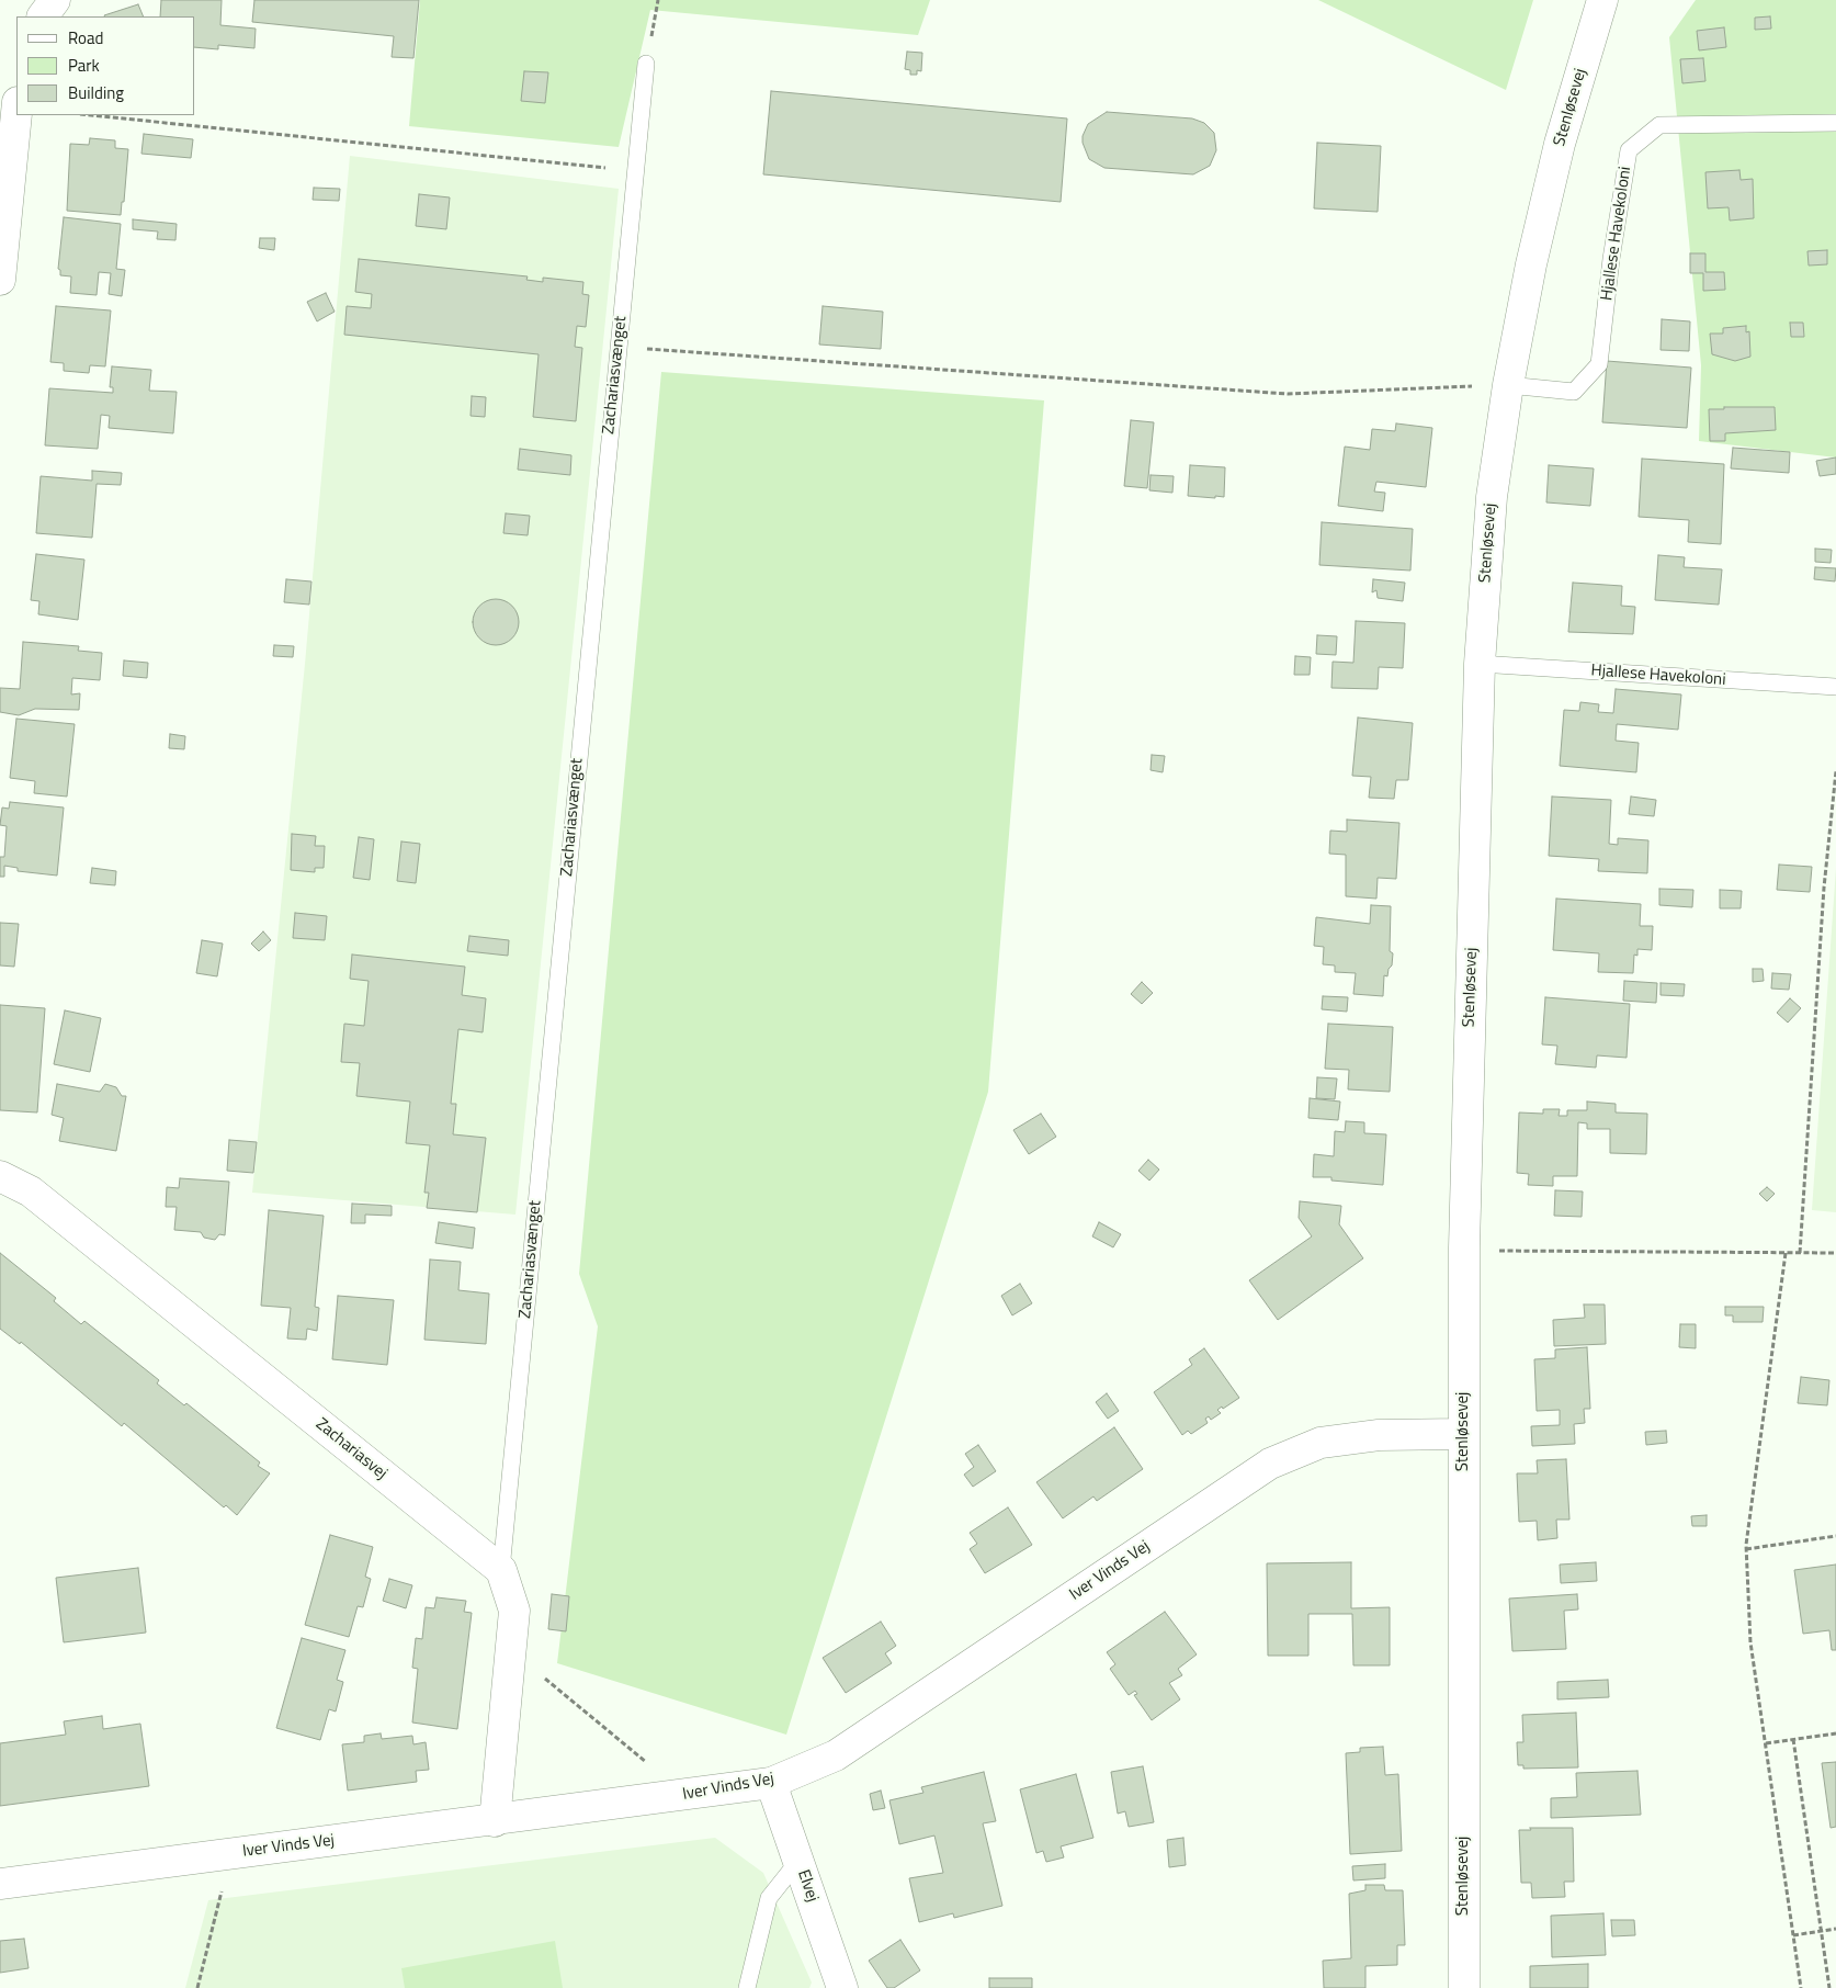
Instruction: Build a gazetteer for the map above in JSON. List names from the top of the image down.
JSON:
{
  "streets": {
    "street": [
      "Stenløsevej",
      "Zachariasvej",
      "Iver Vinds Vej",
      "Elvej"
    ],
    "lane": ["Hjallese Havekoloni", "Zachariasvænget"]
  },
  "crossings": [
    ["Stenløsevej", "Hjallese Havekoloni"],
    ["Stenløsevej", "Iver Vinds Vej"],
    ["Zachariasvænget", "Zachariasvej"],
    ["Iver Vinds Vej", "Elvej"]
  ],
  "legend": ["Road", "Park", "Building"]
}
